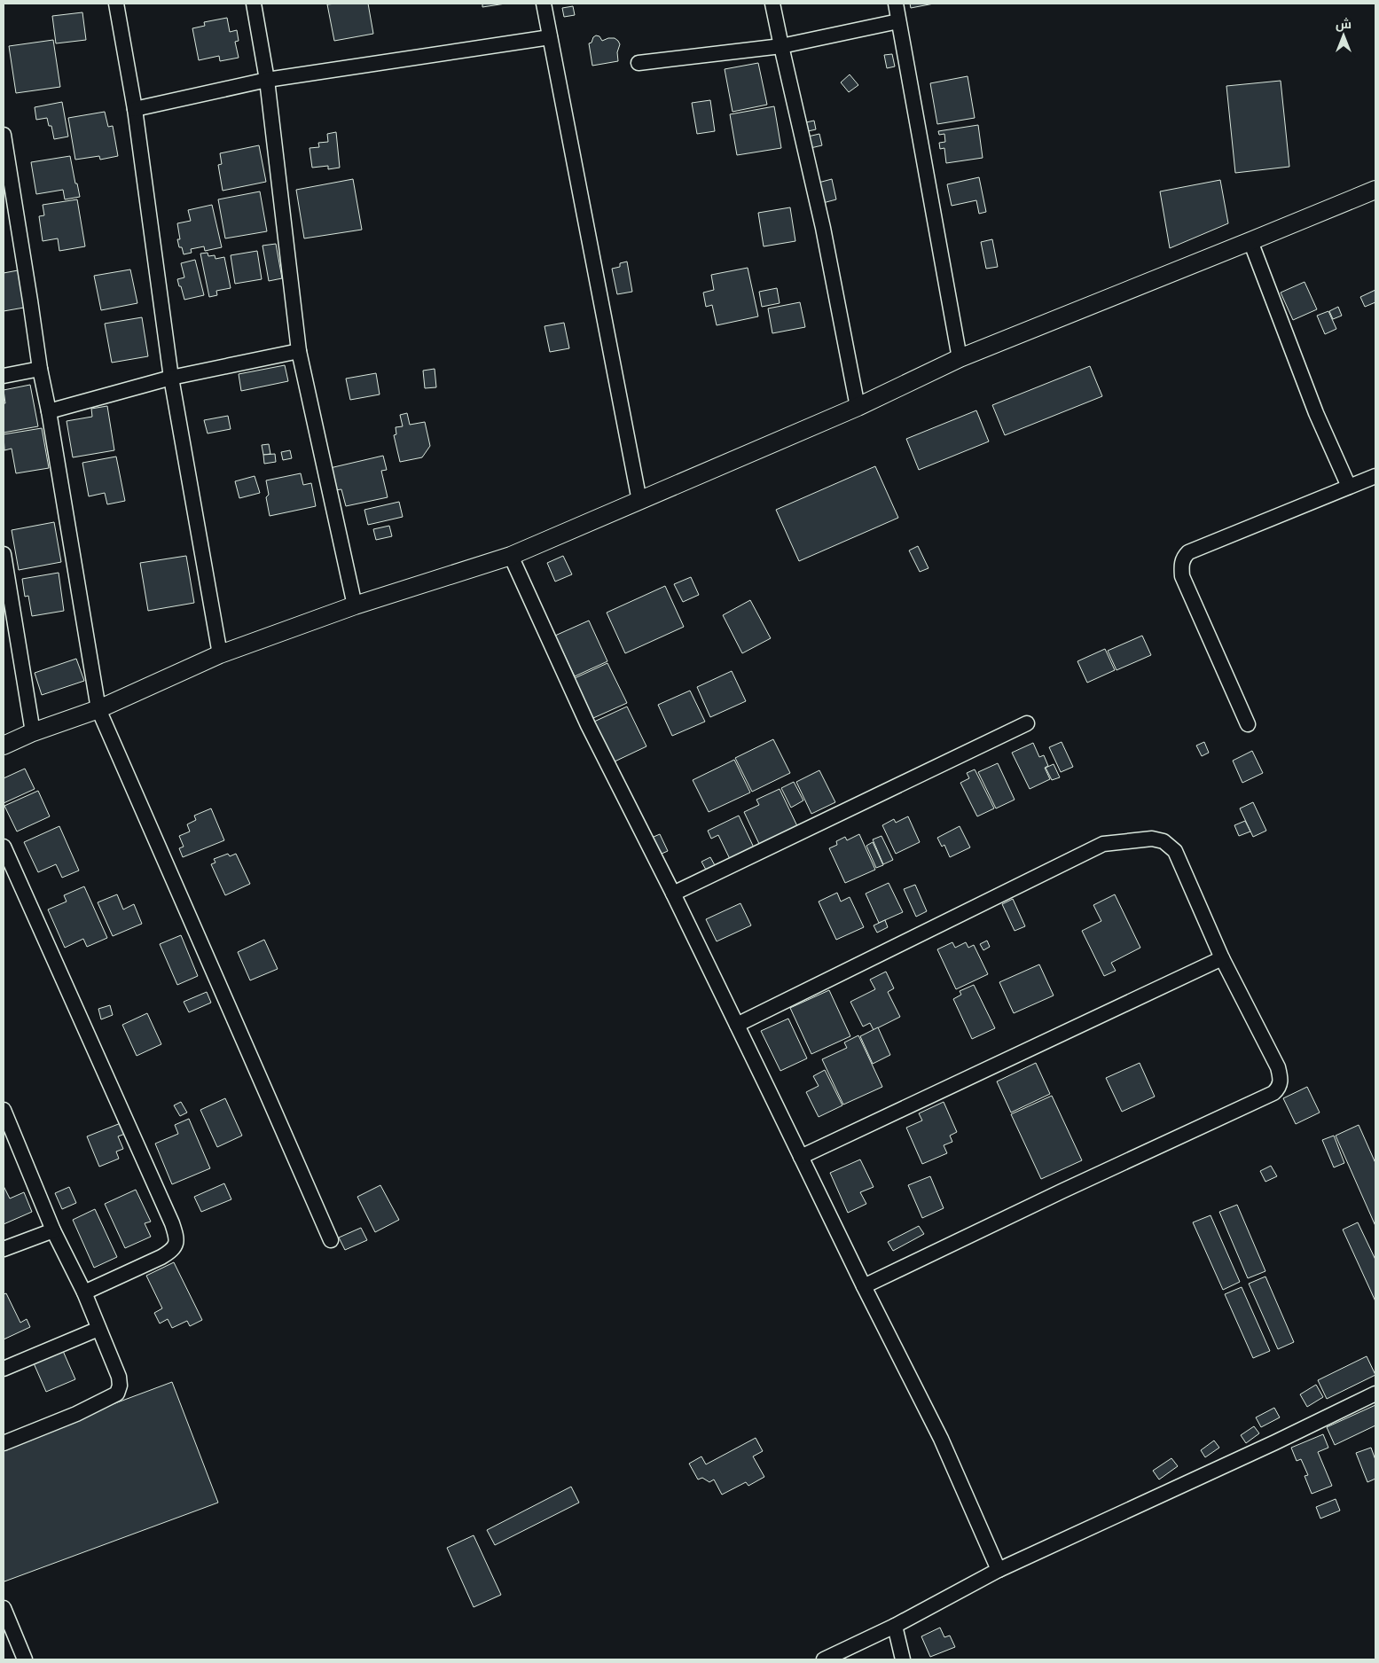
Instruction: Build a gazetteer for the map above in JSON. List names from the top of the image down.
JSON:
{
  "north": "top"
}
